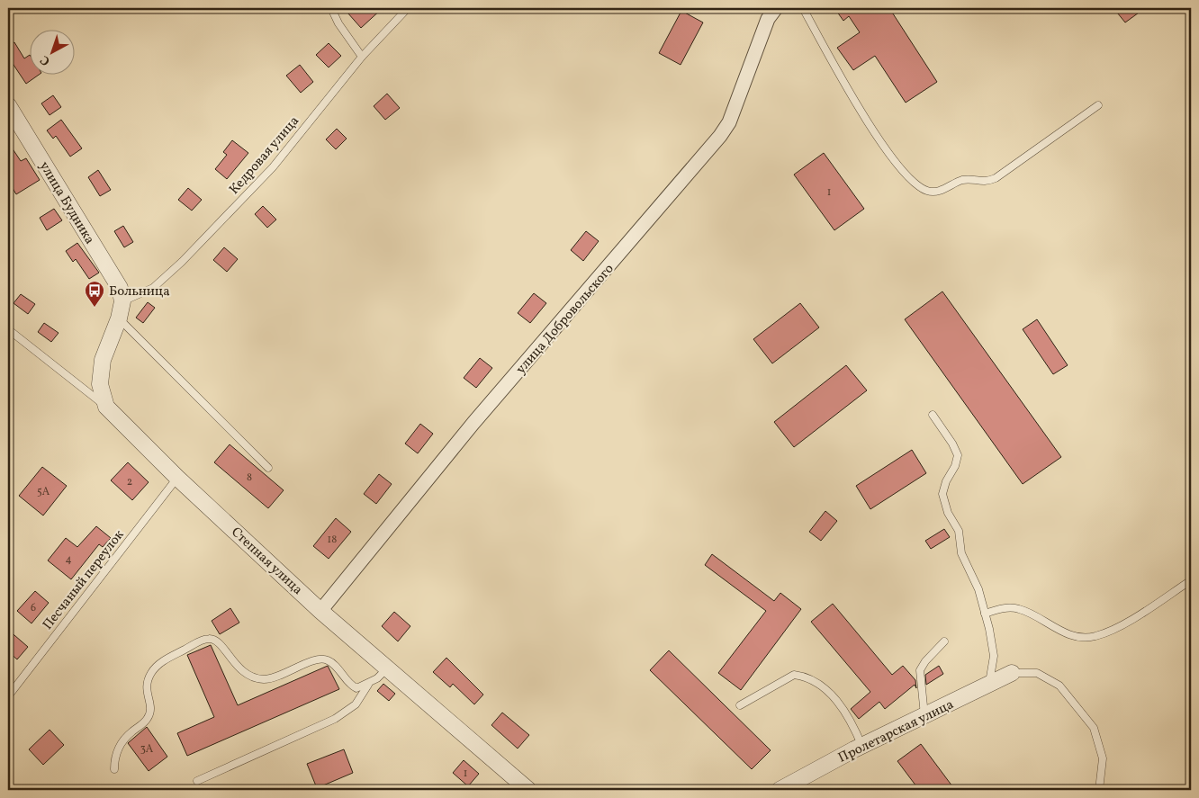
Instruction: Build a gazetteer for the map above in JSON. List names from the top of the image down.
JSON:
{
  "streets": {
    "street": [
      "улица Будника",
      "улица Добровольского",
      "Степная улица",
      "Пролетарская улица"
    ],
    "lane": ["Кедровая улица", "Песчаный переулок"]
  },
  "crossings": [
    ["Кедровая улица", "улица Будника"],
    ["улица Добровольского", "Степная улица"],
    ["Степная улица", "Песчаный переулок"]
  ],
  "places": {
    "bus stop": ["Больница"]
  },
  "house_numbers": [
    "1",
    "8",
    "2",
    "5А",
    "18",
    "4",
    "6",
    "3А",
    "1"
  ],
  "north": "bottom left"
}
